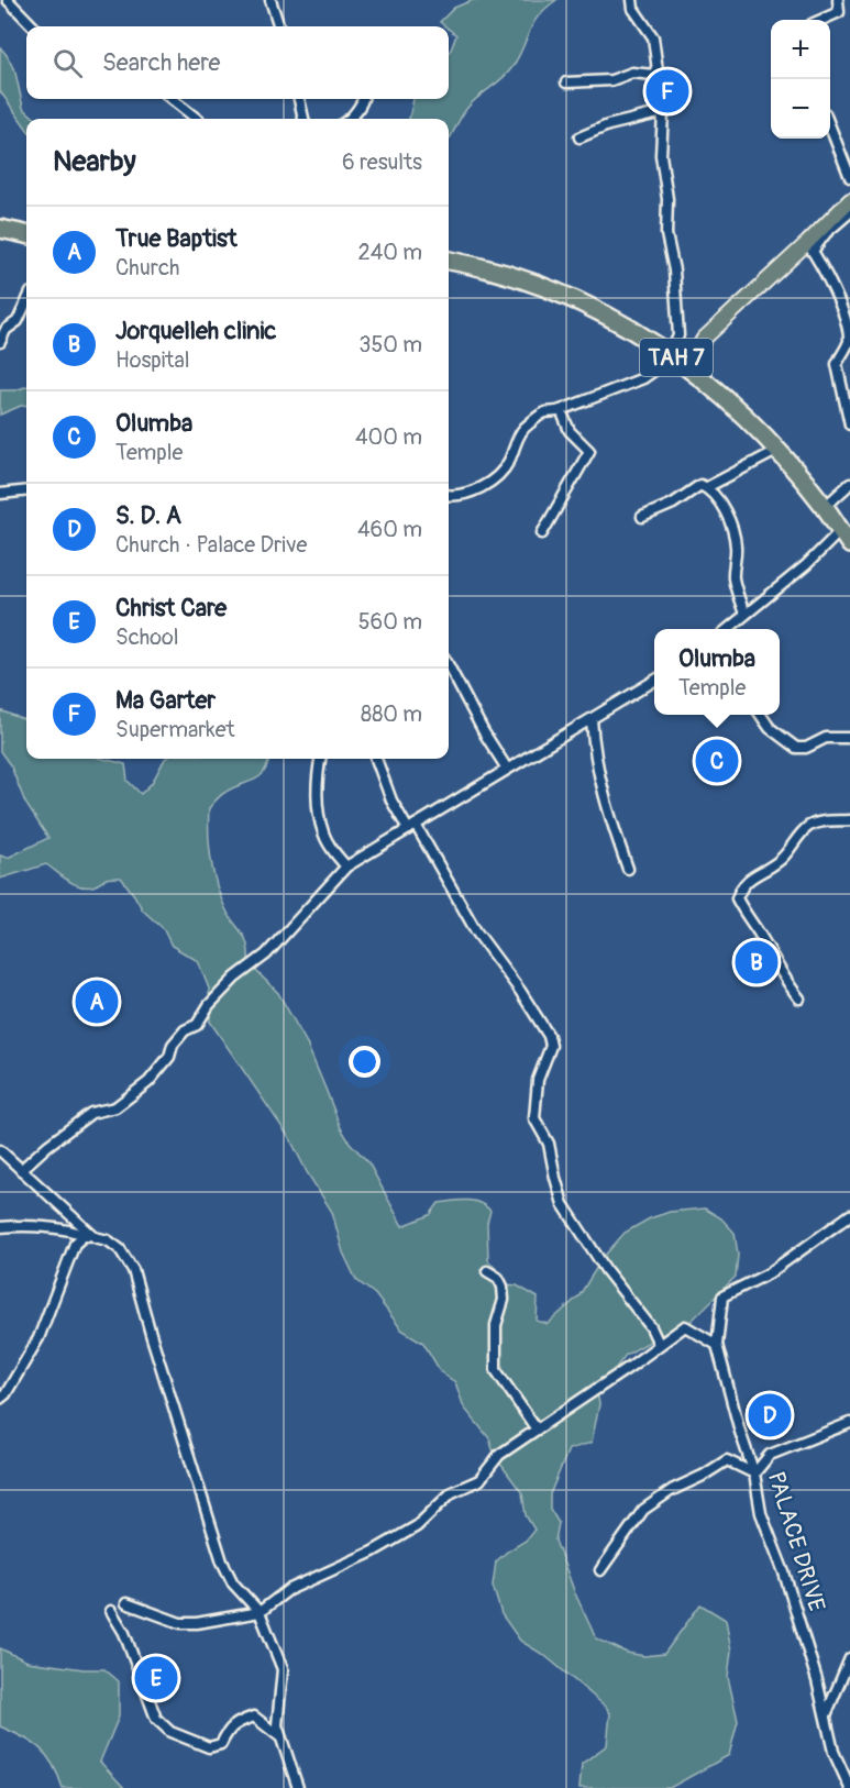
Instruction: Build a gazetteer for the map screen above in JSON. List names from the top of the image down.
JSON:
{
  "streets": {
    "highway": ["TAH 7"],
    "street": ["PALACE DRIVE"]
  },
  "page": {
    "map_buttons": ["+", "−"],
    "search": "Search here",
    "pins": [
      "F",
      "C",
      "B",
      "A",
      "D",
      "E"
    ],
    "heading": ["Nearby", "6 results"],
    "list": [
      {
        "mark": "A",
        "name": "True Baptist",
        "note": "Church",
        "value": "240 m"
      },
      {
        "mark": "B",
        "name": "Jorquelleh clinic",
        "note": "Hospital",
        "value": "350 m"
      },
      {
        "mark": "C",
        "name": "Olumba",
        "note": "Temple",
        "value": "400 m"
      },
      {
        "mark": "D",
        "name": "S. D. A",
        "note": "Church · Palace Drive",
        "value": "460 m"
      },
      {
        "mark": "E",
        "name": "Christ Care",
        "note": "School",
        "value": "560 m"
      },
      {
        "mark": "F",
        "name": "Ma Garter",
        "note": "Supermarket",
        "value": "880 m"
      }
    ],
    "popup": ["Olumba", "Temple"]
  }
}
